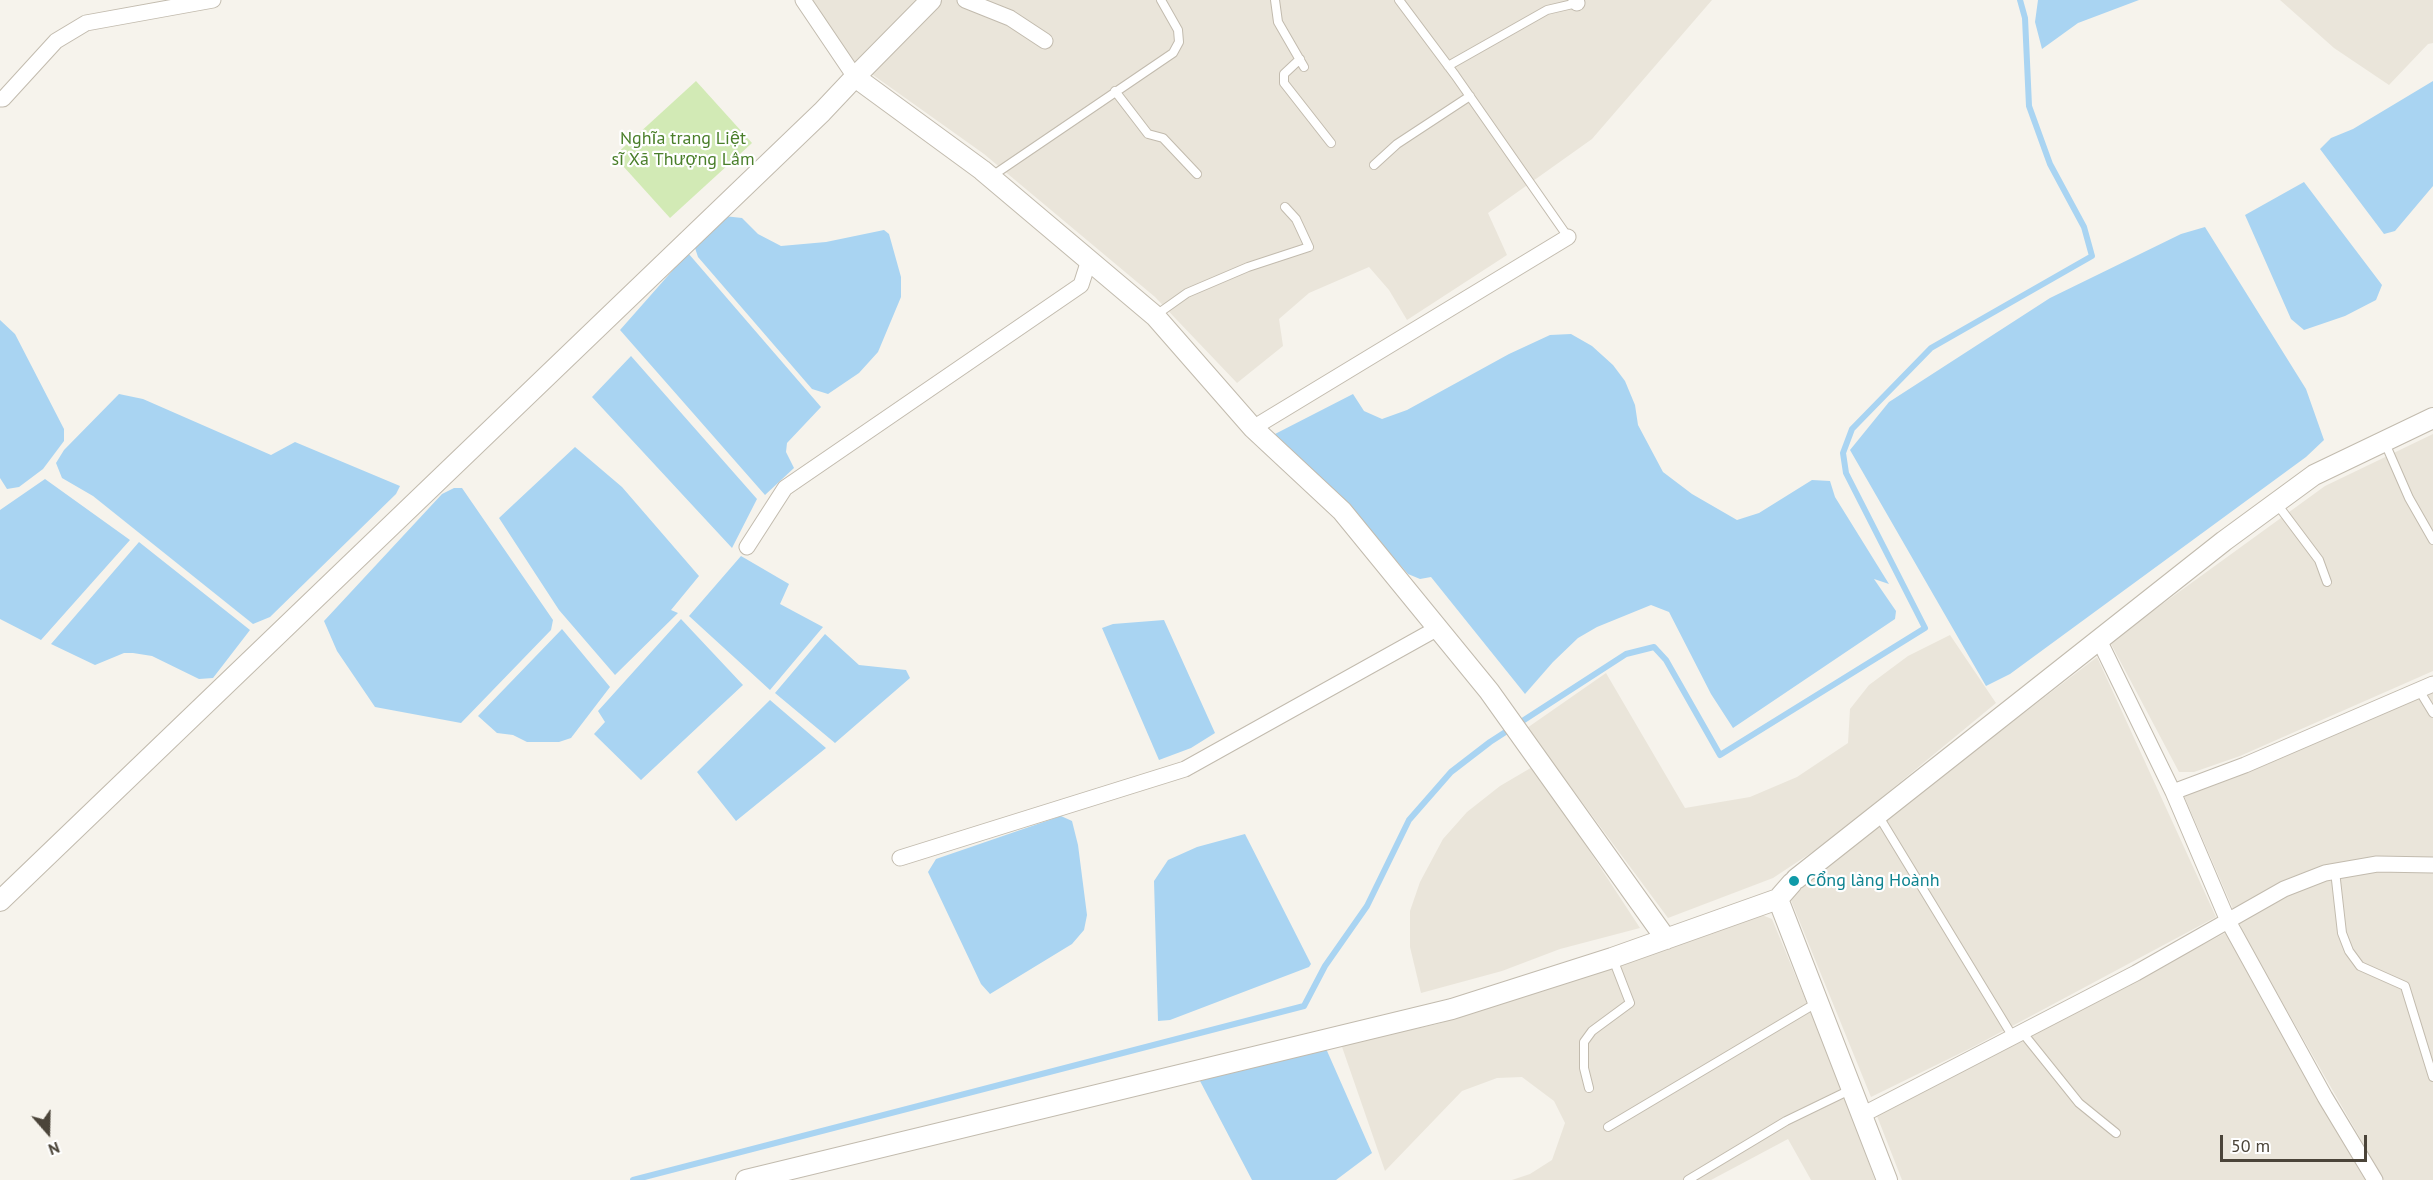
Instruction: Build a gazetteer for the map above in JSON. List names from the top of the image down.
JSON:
{
  "parks": ["Nghĩa trang Liệt sĩ Xã Thượng Lâm"],
  "places": ["Cổng làng Hoành"],
  "scale_bar": "50 m",
  "north": "bottom"
}
